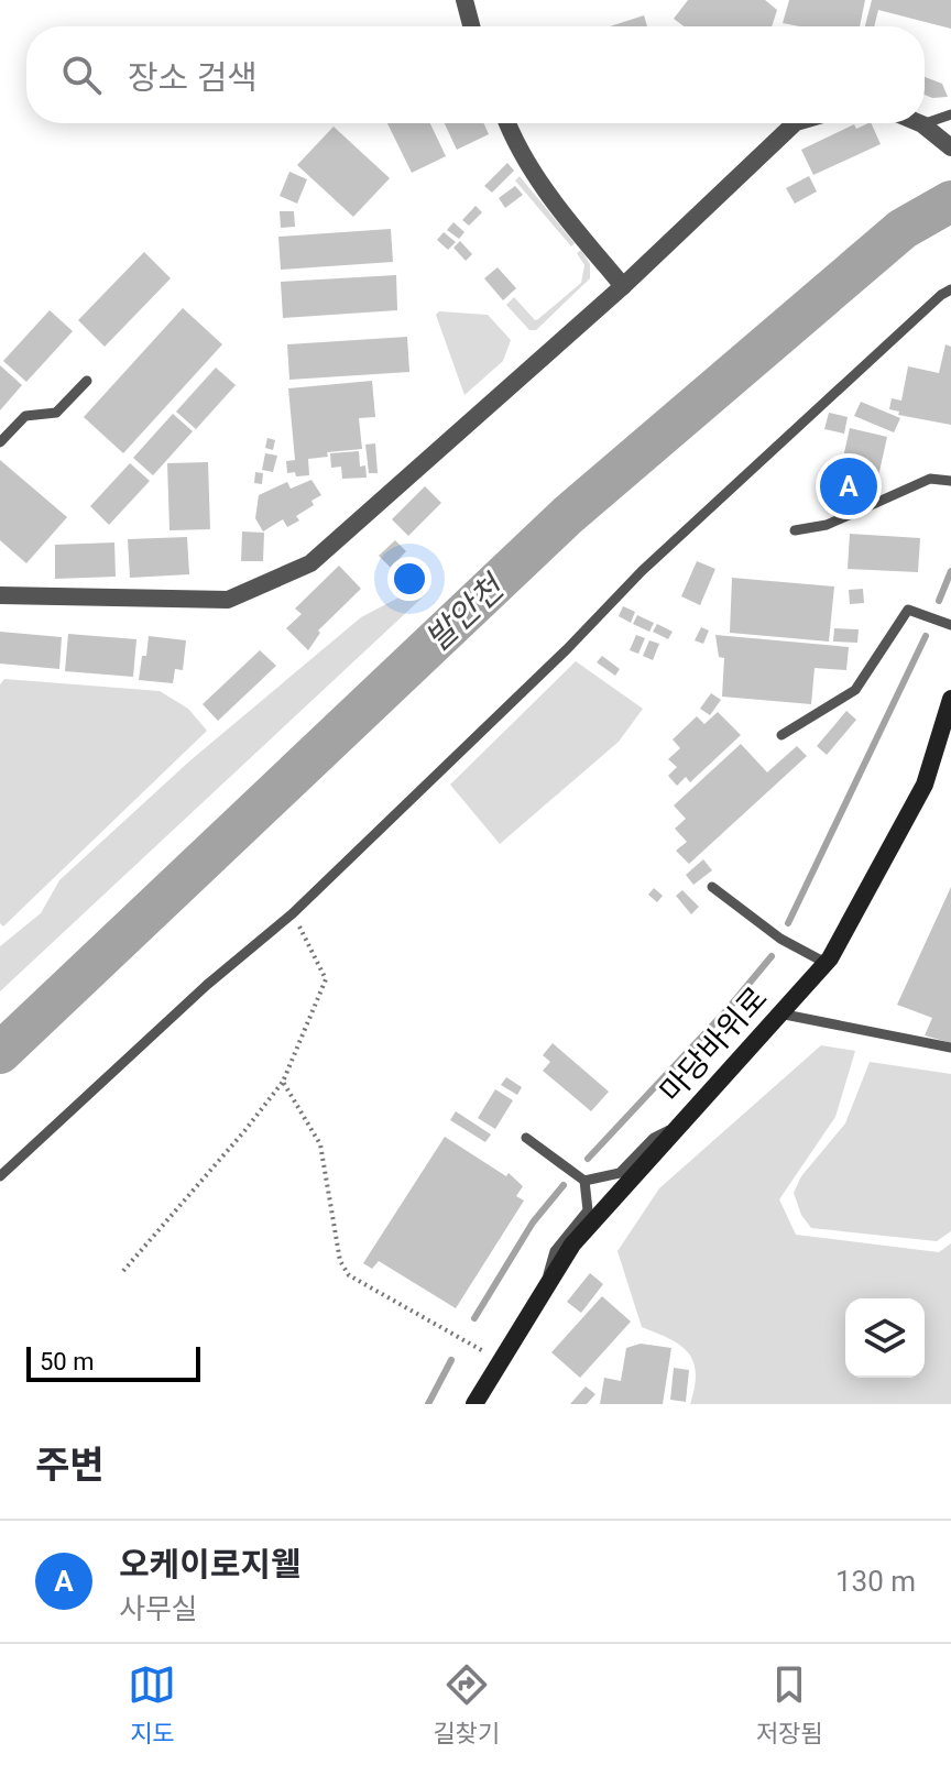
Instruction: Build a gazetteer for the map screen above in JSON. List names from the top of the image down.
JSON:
{
  "streets": {
    "main road": ["마당바위로"]
  },
  "water": ["발안천"],
  "scale_bar": "50 m",
  "page": {
    "search": "장소 검색",
    "pins": "A",
    "scale": "50 m",
    "heading": "주변",
    "list": [
      {
        "mark": "A",
        "name": "오케이로지웰",
        "note": "사무실",
        "value": "130 m"
      }
    ],
    "nav": ["지도", "길찾기", "저장됨"]
  }
}
